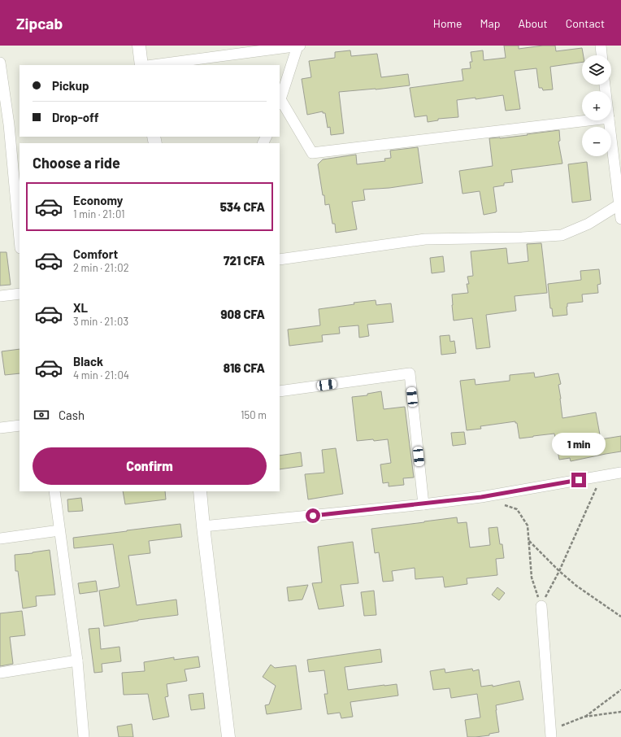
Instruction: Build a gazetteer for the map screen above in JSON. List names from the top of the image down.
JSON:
{
  "page": {
    "header": "Zipcab",
    "nav": [
      "Home",
      "Map",
      "About",
      "Contact"
    ],
    "map_buttons": ["+", "−"],
    "banner": ["Pickup", "Drop-off"],
    "heading": "Choose a ride",
    "list": [
      {
        "name": "Economy",
        "note": "1 min · 21:01",
        "value": "534 CFA"
      },
      {
        "name": "Comfort",
        "note": "2 min · 21:02",
        "value": "721 CFA"
      },
      {
        "name": "XL",
        "note": "3 min · 21:03",
        "value": "908 CFA"
      },
      {
        "name": "Black",
        "note": "4 min · 21:04",
        "value": "816 CFA"
      }
    ],
    "pay": ["Cash", "150 m"],
    "bubble": "1 min",
    "buttons": "Confirm"
  }
}
